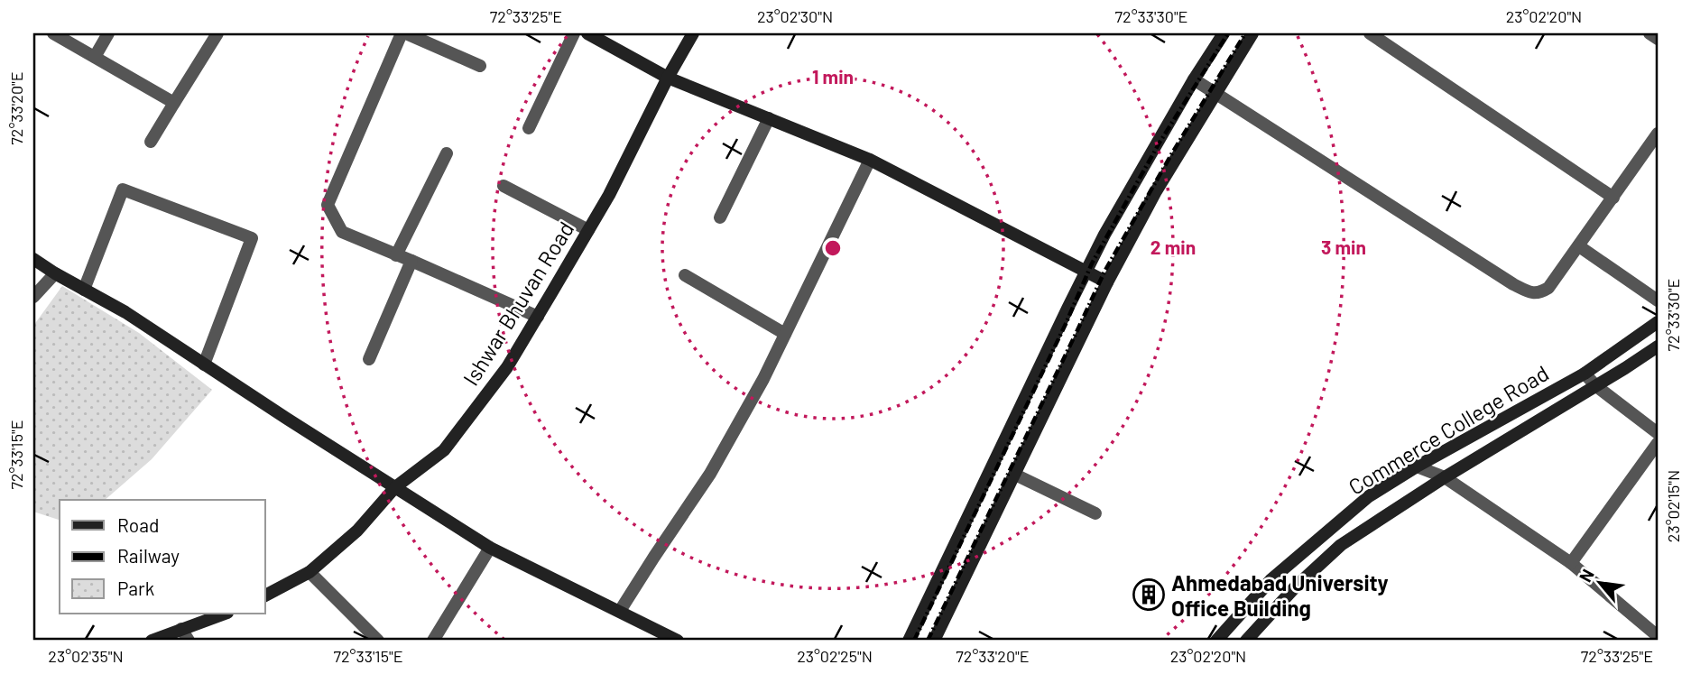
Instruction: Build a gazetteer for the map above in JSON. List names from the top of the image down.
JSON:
{
  "streets": {
    "main road": ["Ishwar Bhuvan Road", "Commerce College Road"]
  },
  "places": {
    "building": ["Ahmedabad University Office Building"]
  },
  "legend": ["Road", "Railway", "Park"],
  "north": "top left",
  "coordinates": [
    "72°33'25\"E",
    "23°02'30\"N",
    "72°33'30\"E",
    "23°02'20\"N",
    "72°33'20\"E",
    "72°33'15\"E",
    "23°02'15\"N",
    "23°02'35\"N",
    "23°02'25\"N"
  ],
  "rings": ["1 min", "2 min", "3 min"]
}
